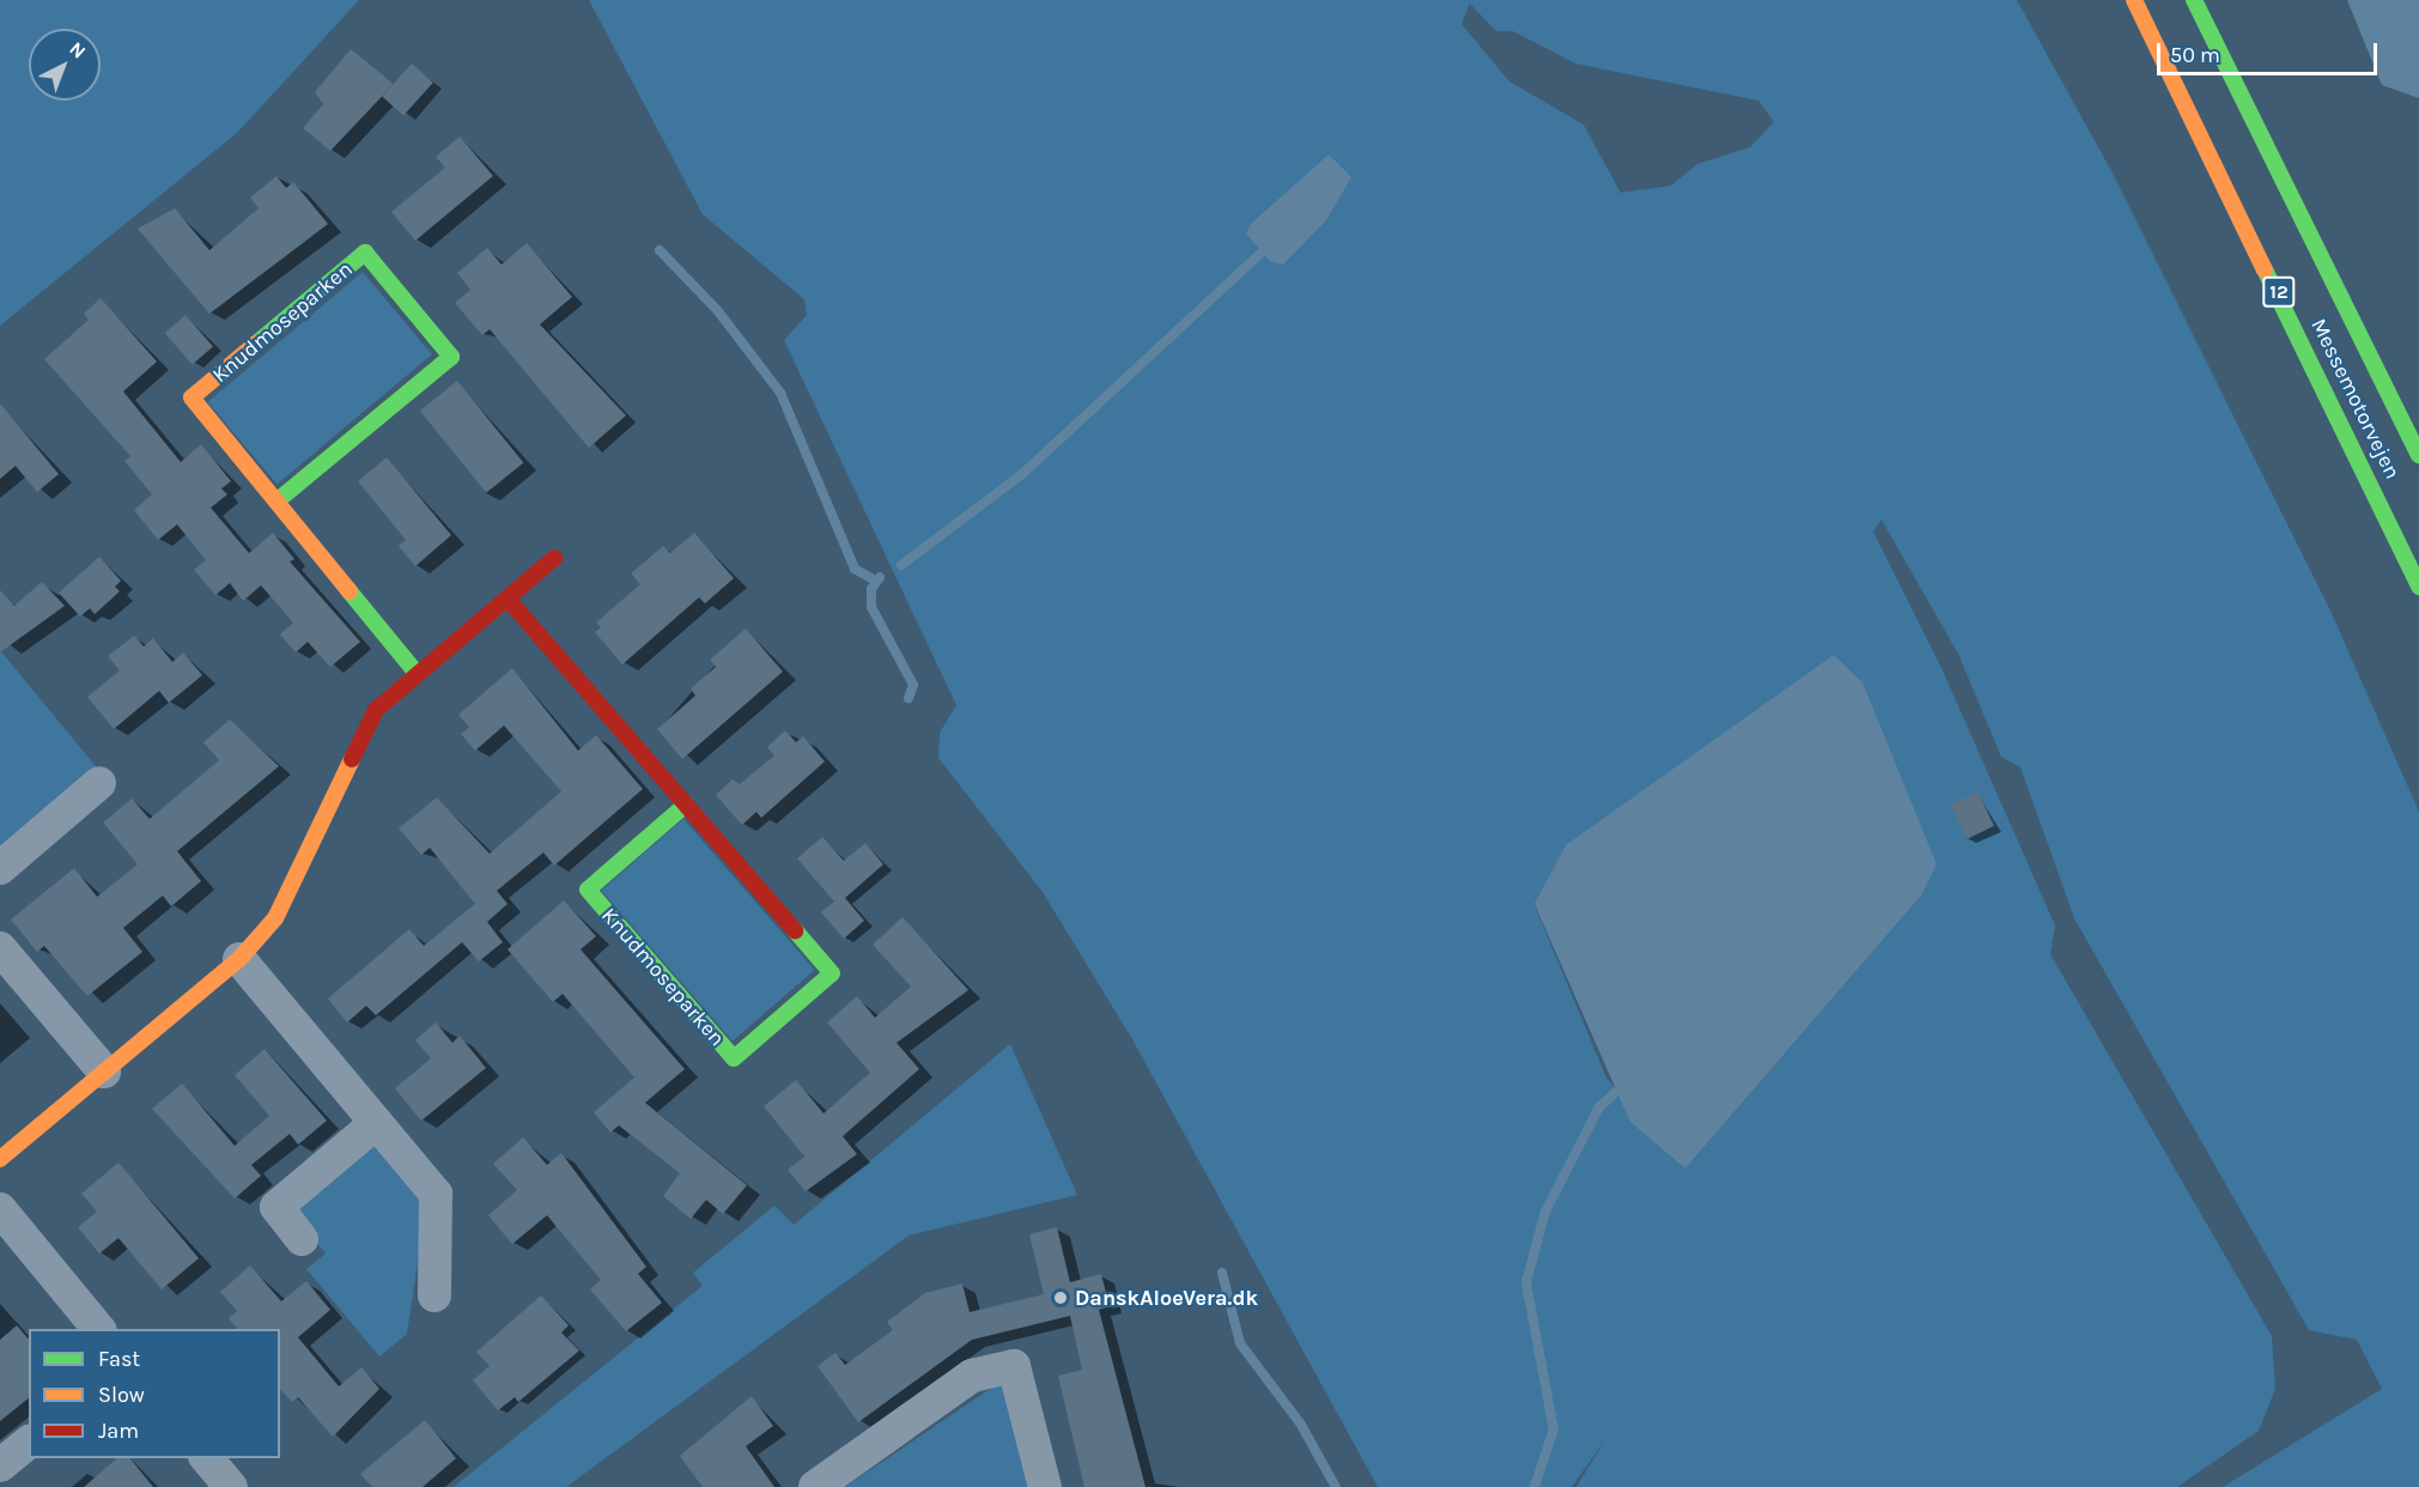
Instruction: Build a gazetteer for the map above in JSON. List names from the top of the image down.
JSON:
{
  "streets": {
    "main road": ["12", "Knudmoseparken", "Messemotorvejen"]
  },
  "places": ["DanskAloeVera.dk"],
  "legend": ["Fast", "Slow", "Jam"],
  "scale_bar": "50 m",
  "north": "top right"
}
